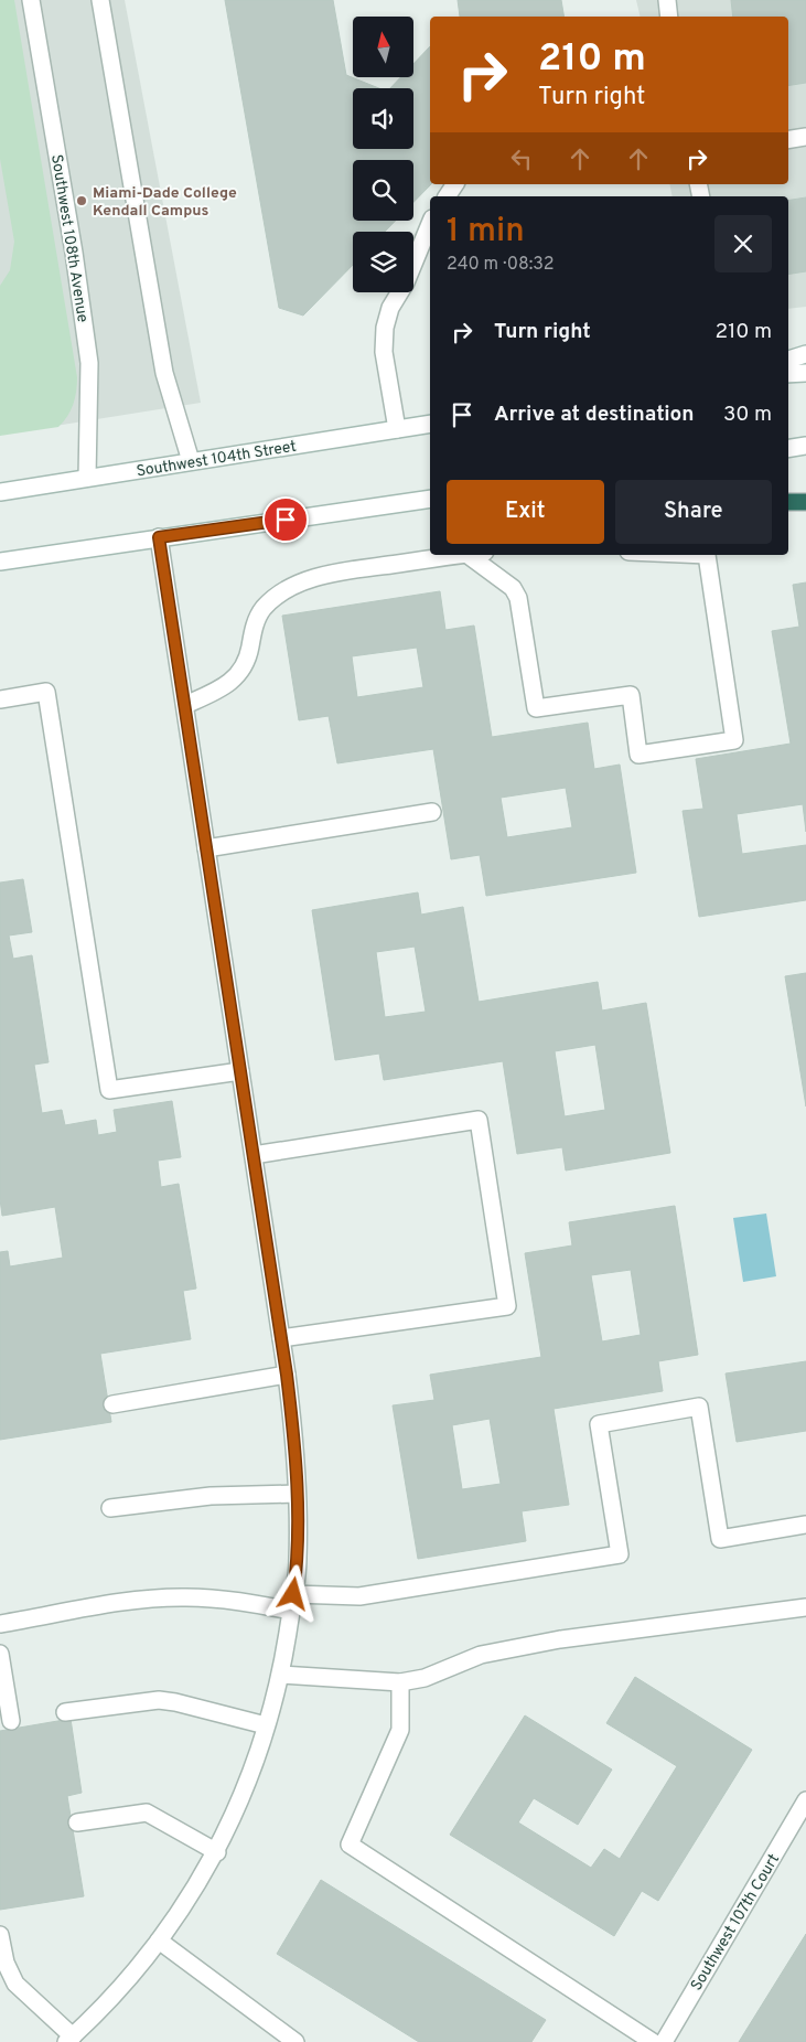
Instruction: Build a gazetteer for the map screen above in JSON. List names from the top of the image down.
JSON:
{
  "streets": {
    "street": ["Southwest 108th Avenue", "Southwest 104th Street", "Southwest 107th Court"]
  },
  "crossings": [
    ["Southwest 108th Avenue", "Southwest 104th Street"]
  ],
  "places": ["Miami-Dade College Kendall Campus"],
  "north": "top",
  "page": {
    "turn": ["210 m", "Turn right"],
    "heading": ["1 min", "240 m · 08:32"],
    "list": [
      {
        "name": "Turn right",
        "value": "210 m"
      },
      {
        "name": "Arrive at destination",
        "value": "30 m"
      }
    ],
    "buttons": ["Exit", "Share"]
  }
}
